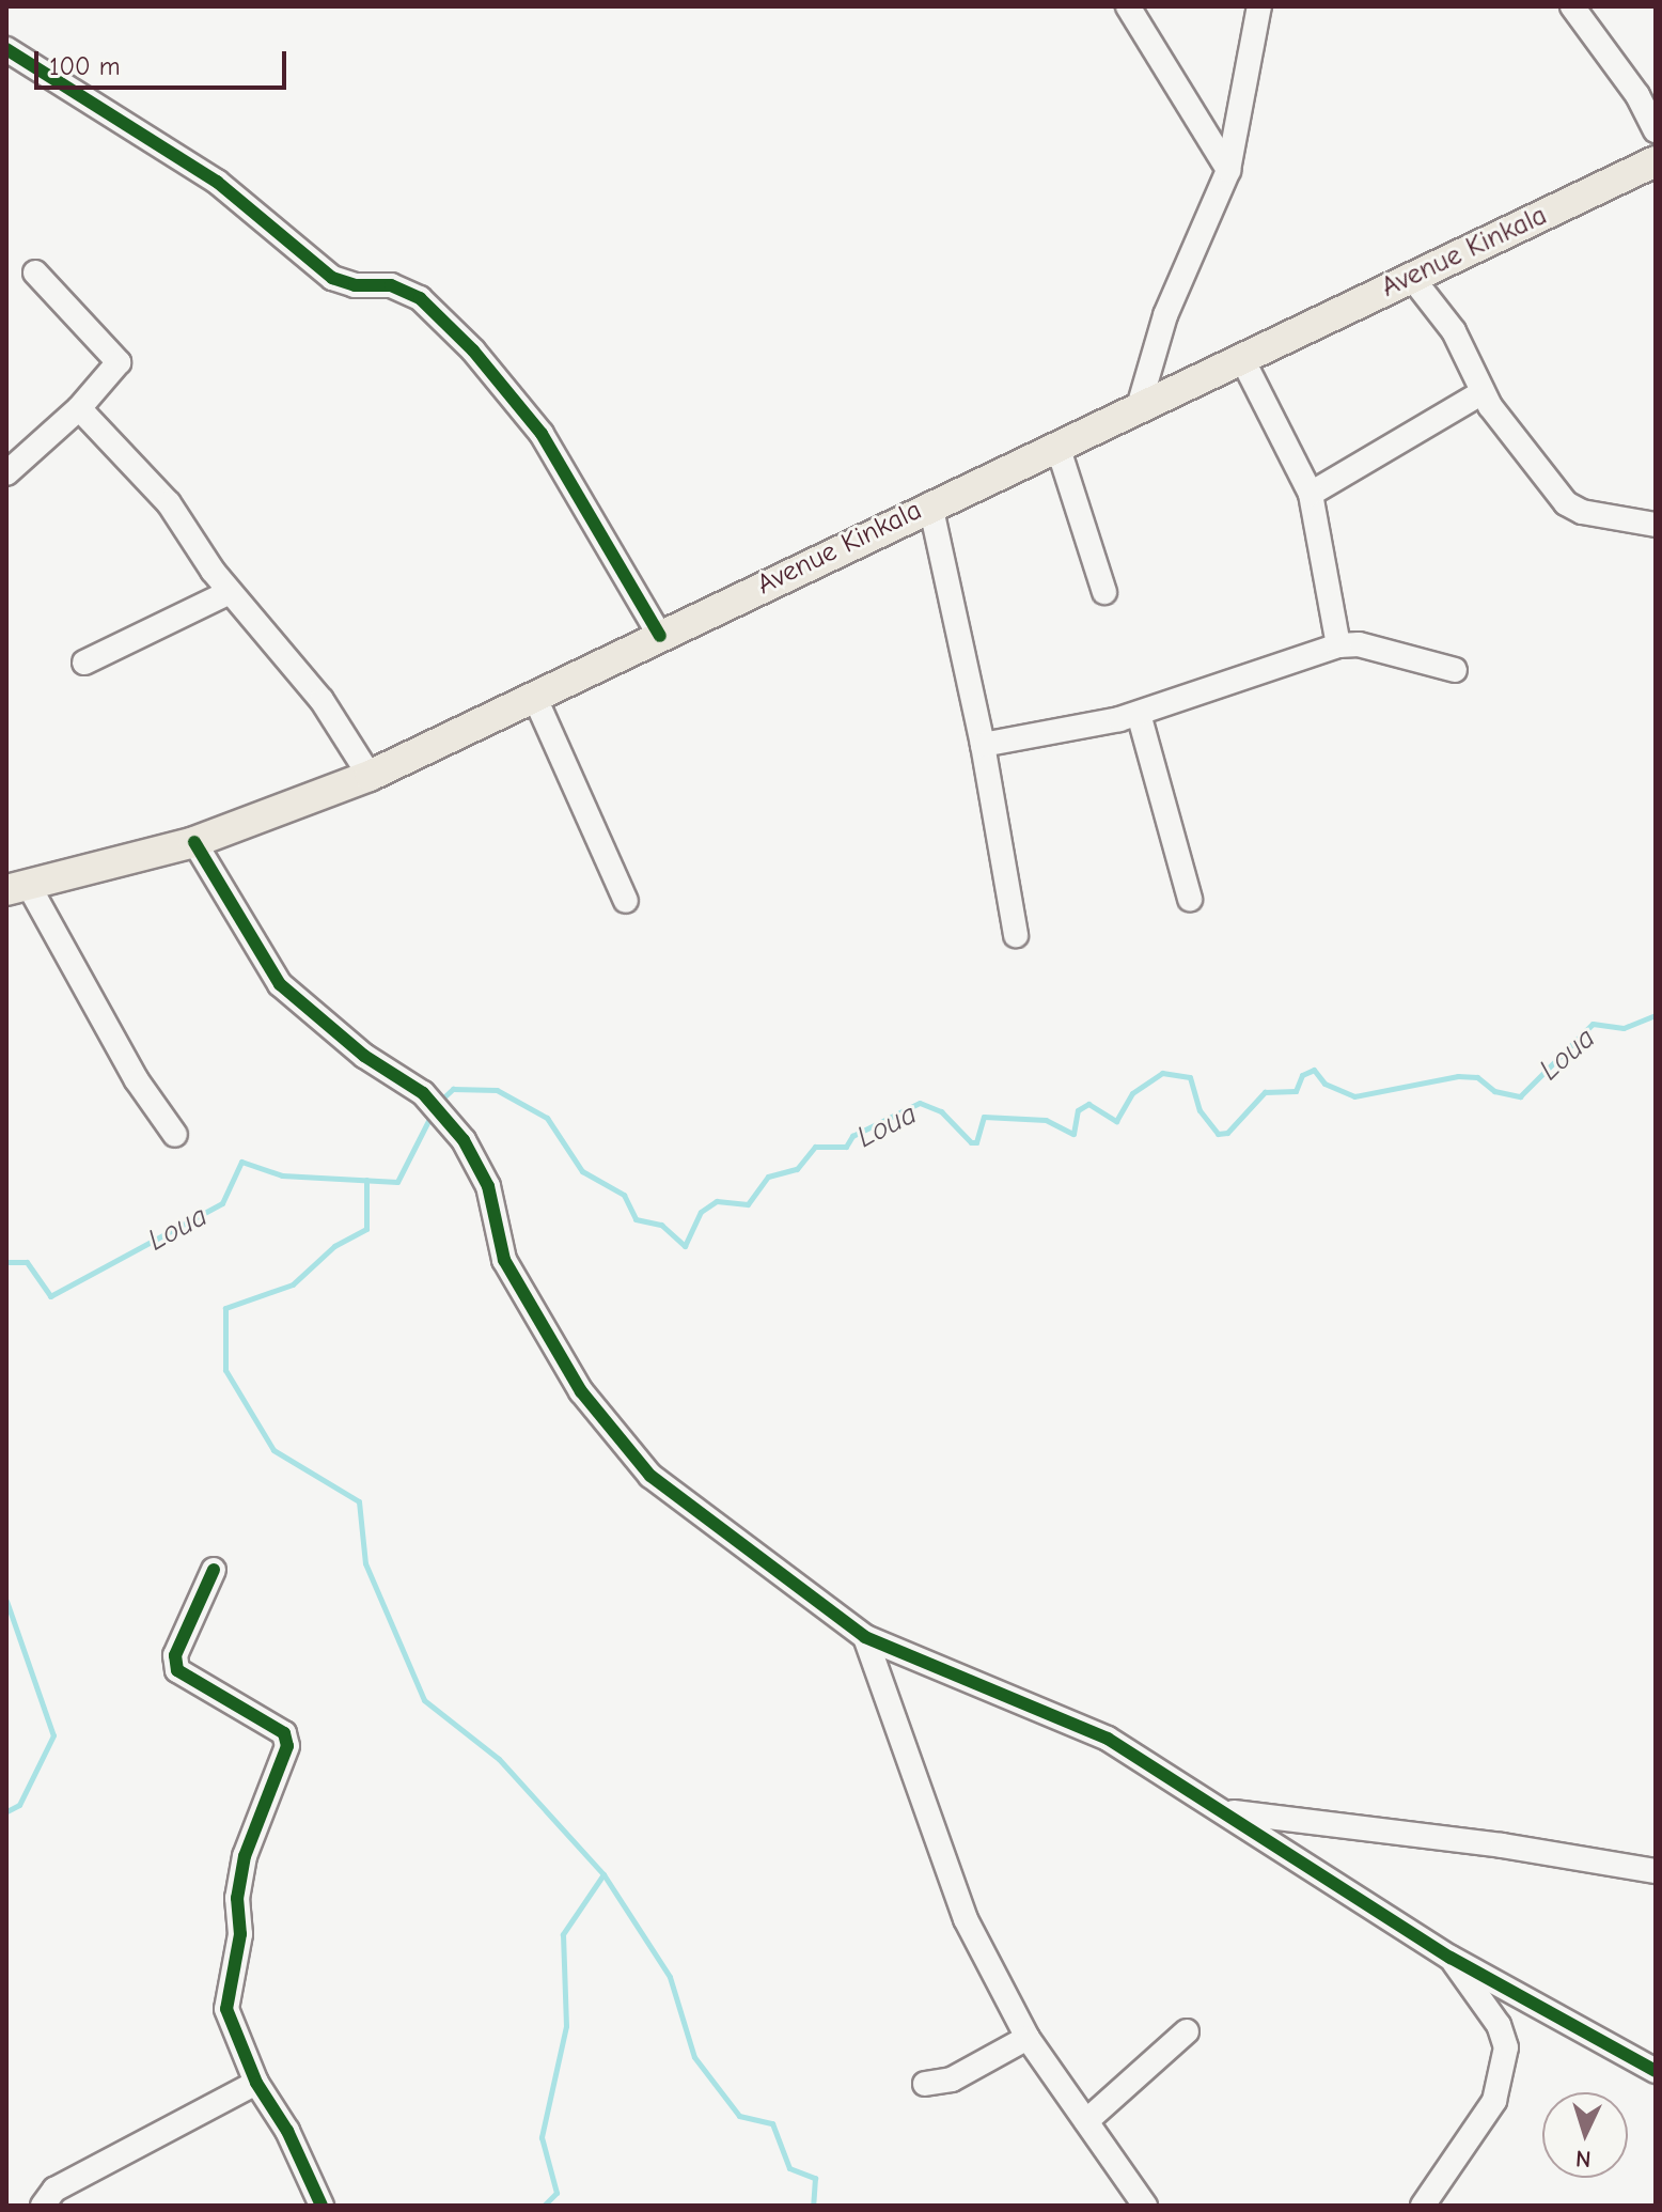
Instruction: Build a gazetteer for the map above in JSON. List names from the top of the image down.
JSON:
{
  "streets": {
    "main road": ["Avenue Kinkala"]
  },
  "water": ["Loua"],
  "scale_bar": "100 m",
  "north": "bottom"
}
